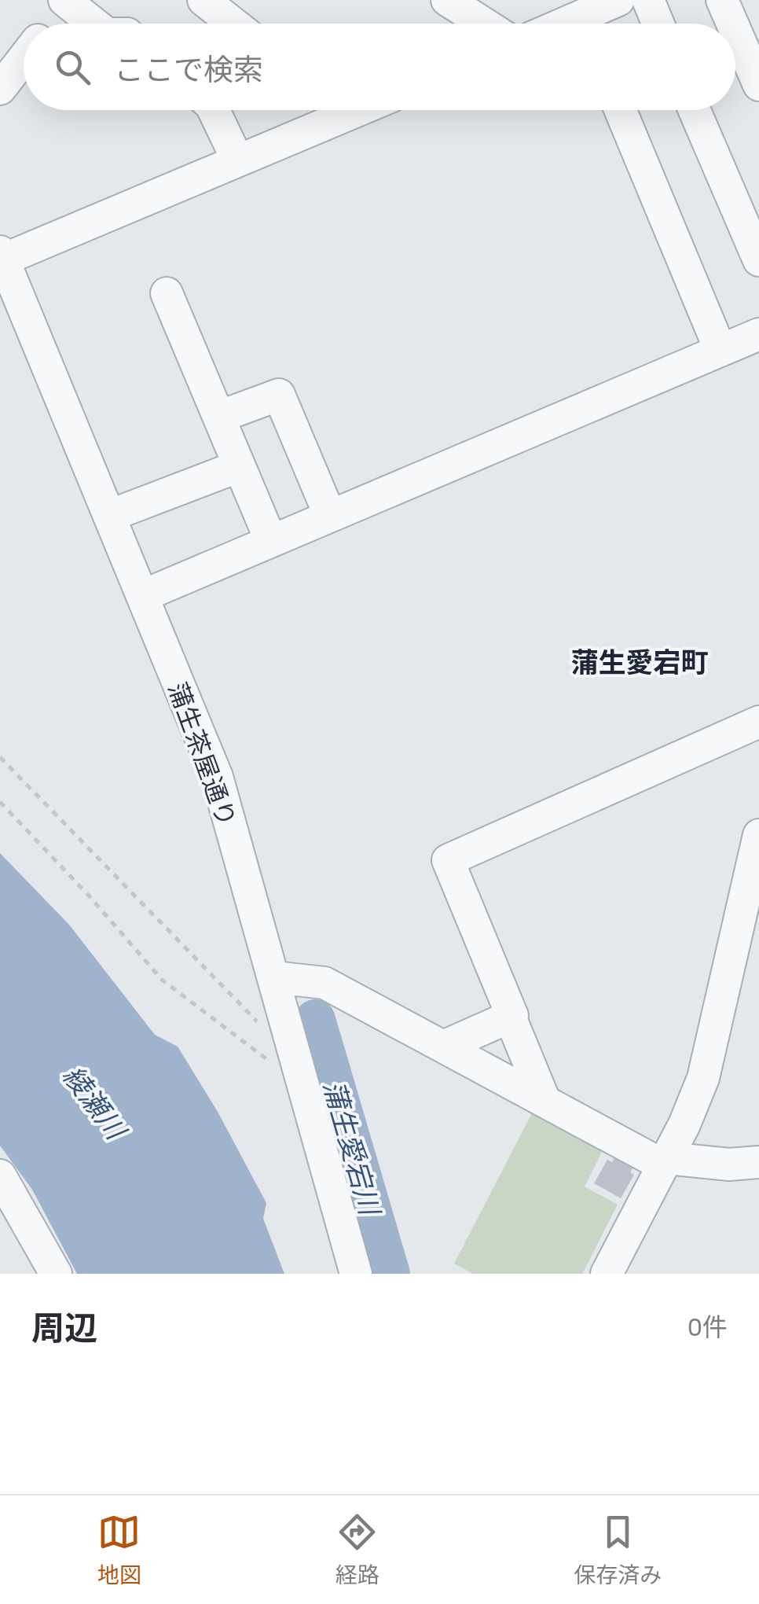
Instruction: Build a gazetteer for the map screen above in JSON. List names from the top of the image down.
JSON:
{
  "streets": {
    "street": ["蒲生茶屋通り"]
  },
  "districts": ["蒲生愛宕町"],
  "water": ["綾瀬川", "蒲生愛宕川"],
  "page": {
    "search": "ここで検索",
    "heading": ["周辺", "0件"],
    "nav": ["地図", "経路", "保存済み"]
  }
}
